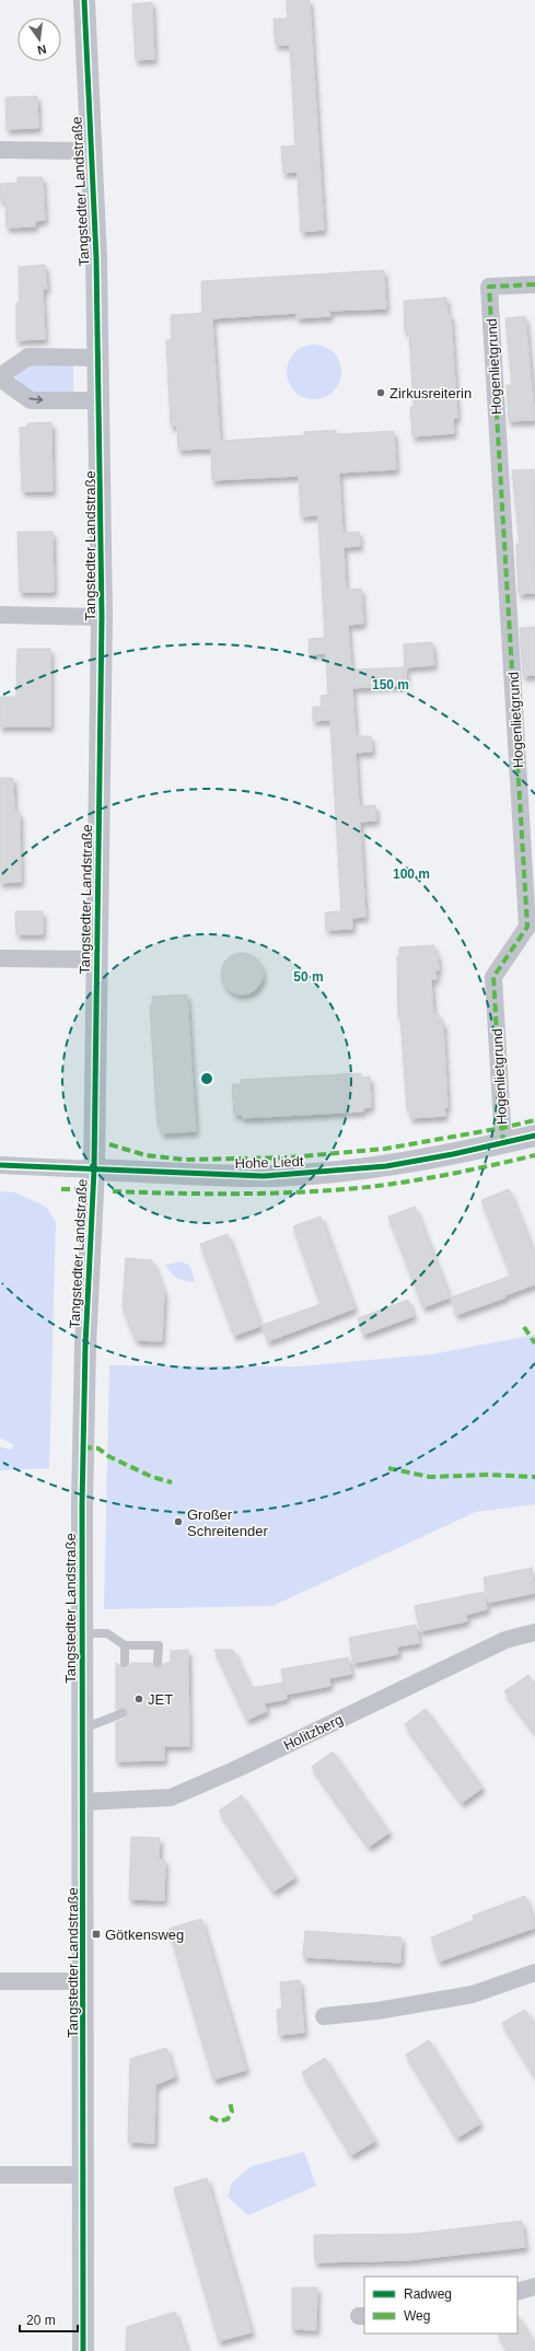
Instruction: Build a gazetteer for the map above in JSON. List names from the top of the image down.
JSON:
{
  "streets": {
    "street": [
      "Tangstedter Landstraße",
      "Hogenlietgrund",
      "Hohe Liedt",
      "Holitzberg"
    ]
  },
  "crossings": [
    ["Tangstedter Landstraße", "Hohe Liedt"],
    ["Tangstedter Landstraße", "Holitzberg"],
    ["Hogenlietgrund", "Hohe Liedt"]
  ],
  "places": {
    "other": ["Zirkusreiterin", "Großer Schreitender", "JET"],
    "transit": ["Götkensweg"]
  },
  "legend": ["Radweg", "Weg"],
  "scale_bar": "20 m",
  "north": "bottom",
  "rings": ["150 m", "100 m", "50 m"]
}
